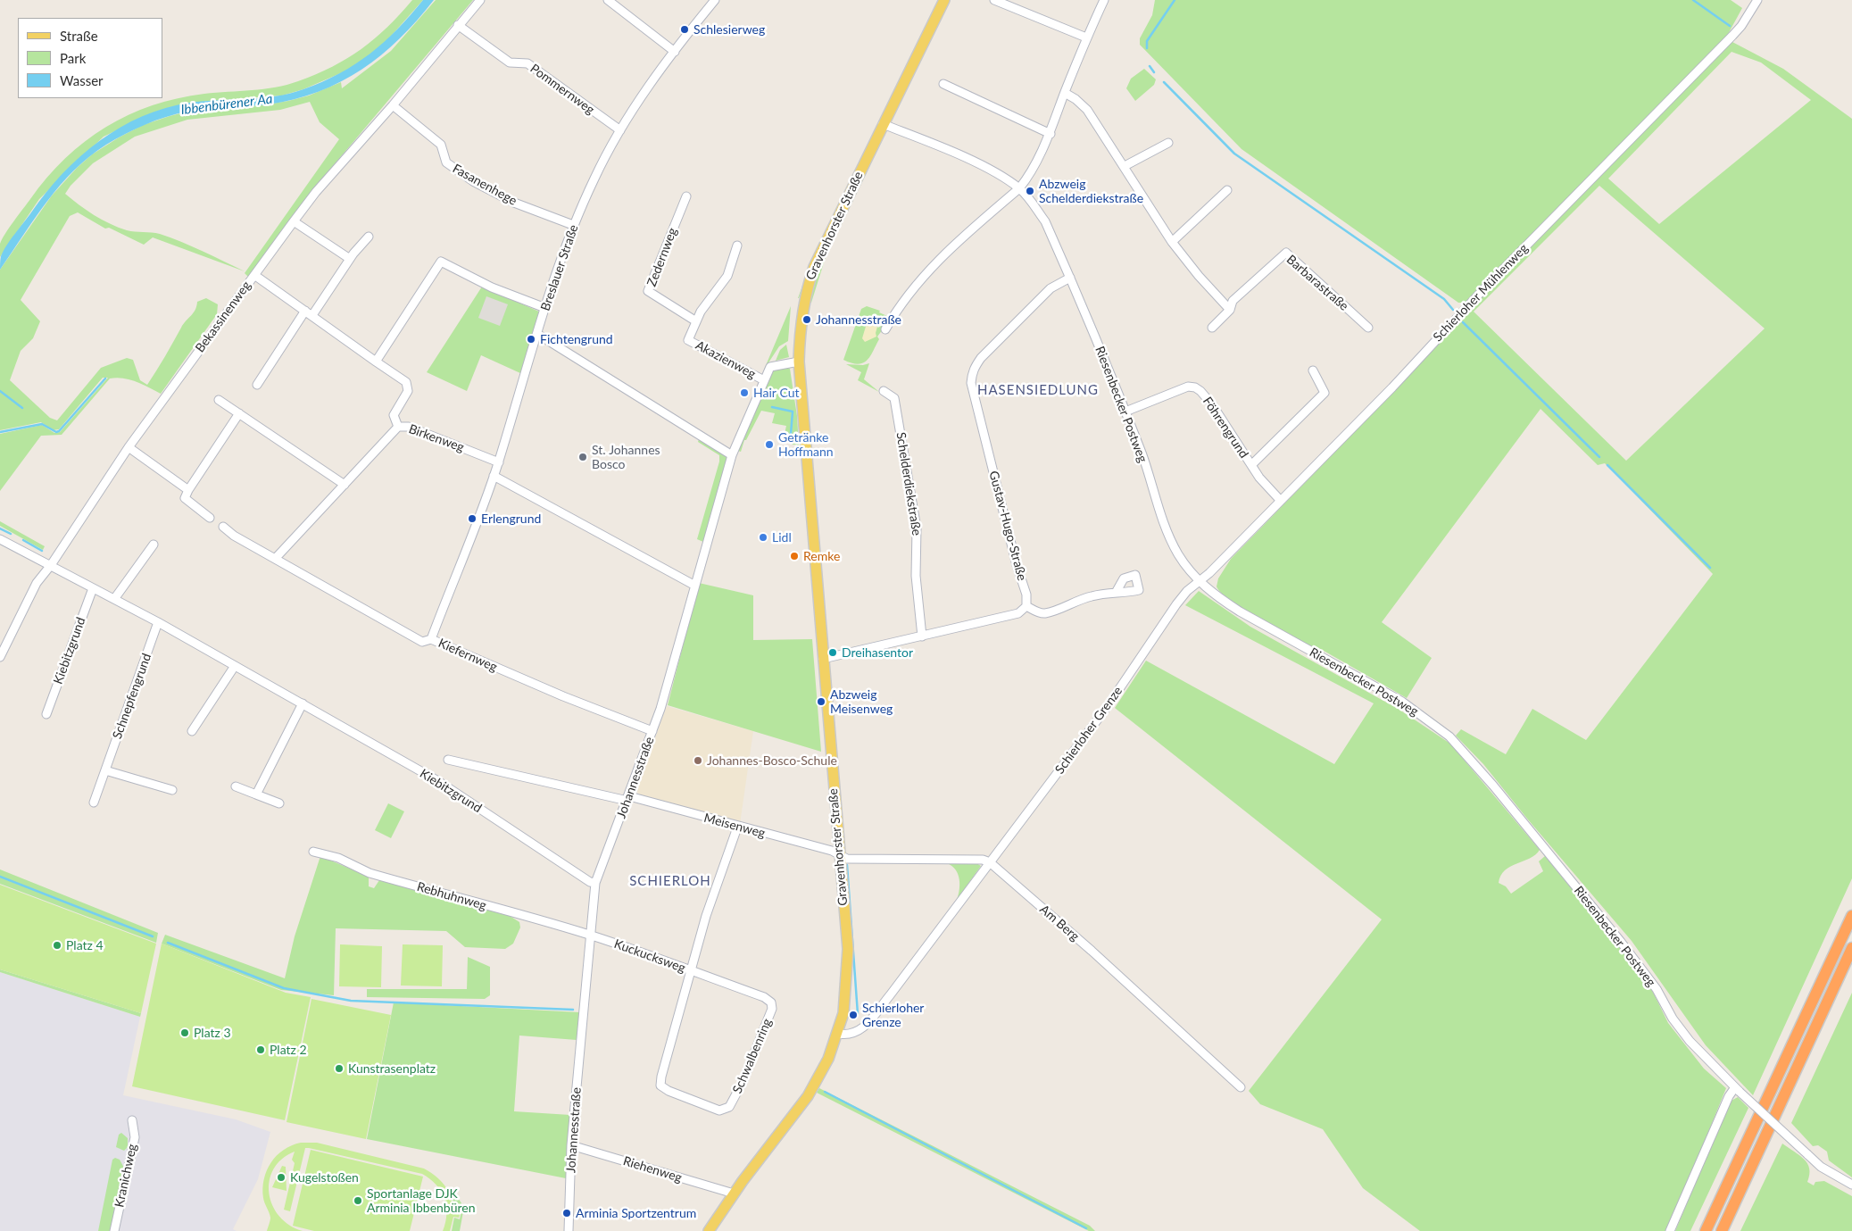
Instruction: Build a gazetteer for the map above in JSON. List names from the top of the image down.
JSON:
{
  "streets": {
    "main road": ["Gravenhorster Straße"],
    "street": [
      "Pommernweg",
      "Fasanenhege",
      "Zedernweg",
      "Breslauer Straße",
      "Barbarastraße",
      "Schierloher Mühlenweg",
      "Bekassinenweg",
      "Akazienweg",
      "Riesenbecker Postweg",
      "Föhrengrund",
      "Birkenweg",
      "Schelderdiekstraße",
      "Gustav-Hugo-Straße",
      "Kiebitzgrund",
      "Kiefernweg",
      "Schnepfengrund",
      "Schierloher Grenze",
      "Johannesstraße",
      "Meisenweg",
      "Rebhuhnweg",
      "Am Berg",
      "Kuckucksweg",
      "Schwalbenring",
      "Riehenweg",
      "Kranichweg"
    ]
  },
  "crossings": [
    ["Pommernweg", "Breslauer Straße"],
    ["Pommernweg", "Bekassinenweg"],
    ["Fasanenhege", "Breslauer Straße"],
    ["Fasanenhege", "Bekassinenweg"],
    ["Gravenhorster Straße", "Riesenbecker Postweg"],
    ["Gravenhorster Straße", "Schierloher Grenze"],
    ["Gravenhorster Straße", "Johannesstraße"],
    ["Gravenhorster Straße", "Meisenweg"],
    ["Gravenhorster Straße", "Riehenweg"],
    ["Zedernweg", "Akazienweg"],
    ["Breslauer Straße", "Birkenweg"],
    ["Breslauer Straße", "Kiefernweg"],
    ["Schierloher Mühlenweg", "Riesenbecker Postweg"],
    ["Schierloher Mühlenweg", "Föhrengrund"],
    ["Schierloher Mühlenweg", "Schierloher Grenze"],
    ["Bekassinenweg", "Kiebitzgrund"],
    ["Akazienweg", "Johannesstraße"],
    ["Riesenbecker Postweg", "Föhrengrund"],
    ["Riesenbecker Postweg", "Gustav-Hugo-Straße"],
    ["Riesenbecker Postweg", "Schierloher Grenze"],
    ["Birkenweg", "Kiefernweg"],
    ["Kiebitzgrund", "Schnepfengrund"],
    ["Kiebitzgrund", "Johannesstraße"],
    ["Kiefernweg", "Johannesstraße"],
    ["Schierloher Grenze", "Am Berg"],
    ["Johannesstraße", "Meisenweg"],
    ["Johannesstraße", "Rebhuhnweg"],
    ["Johannesstraße", "Kuckucksweg"],
    ["Johannesstraße", "Riehenweg"],
    ["Meisenweg", "Kuckucksweg"],
    ["Rebhuhnweg", "Kuckucksweg"],
    ["Kuckucksweg", "Schwalbenring"]
  ],
  "districts": ["HASENSIEDLUNG", "SCHIERLOH"],
  "water": ["Ibbenbürener Aa"],
  "places": [
    "Schlesierweg",
    "Abzweig Schelderdiekstraße",
    "Johannesstraße",
    "Fichtengrund",
    "Hair Cut",
    "Getränke Hoffmann",
    "St. Johannes Bosco",
    "Erlengrund",
    "Lidl",
    "Remke",
    "Dreihasentor",
    "Abzweig Meisenweg",
    "Johannes-Bosco-Schule",
    "Platz 4",
    "Schierloher Grenze",
    "Platz 3",
    "Platz 2",
    "Kunstrasenplatz",
    "Kugelstoßen",
    "Sportanlage DJK Arminia Ibbenbüren",
    "Arminia Sportzentrum"
  ],
  "legend": ["Straße", "Park", "Wasser"]
}
